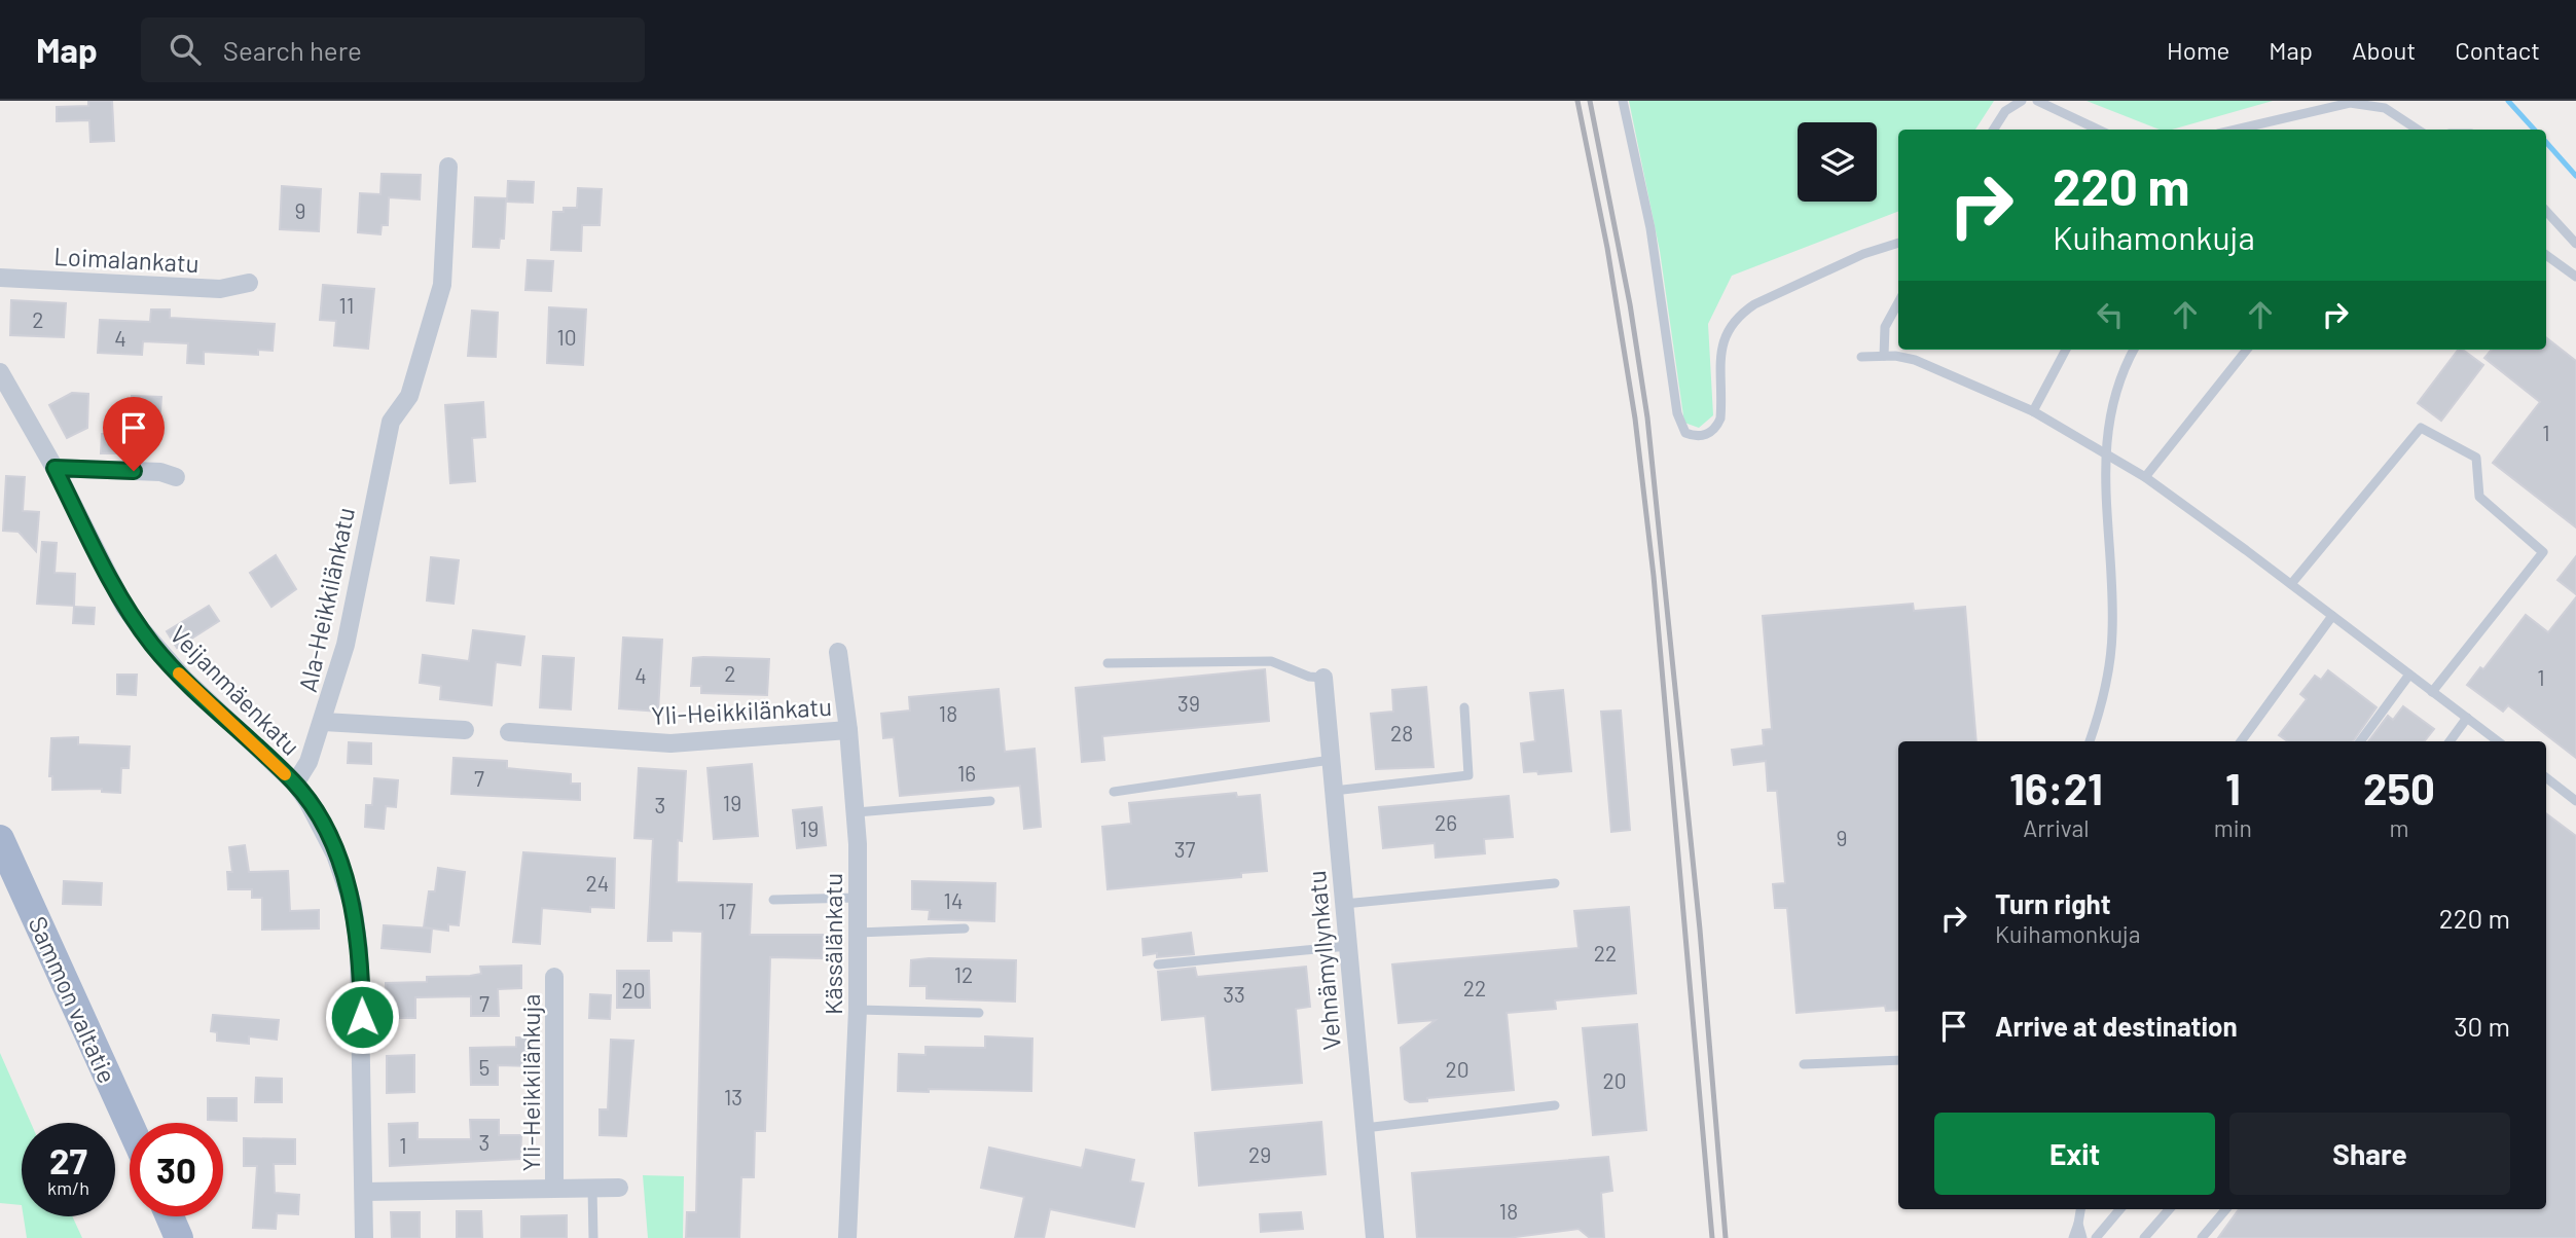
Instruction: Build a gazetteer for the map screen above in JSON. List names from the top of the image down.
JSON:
{
  "streets": {
    "main road": ["Sammon valtatie"],
    "street": [
      "Loimalankatu",
      "Ala-Heikkilänkatu",
      "Veijanmäenkatu",
      "Yli-Heikkilänkatu",
      "Kässälänkatu",
      "Vehnämyllynkatu",
      "Yli-Heikkilänkuja"
    ]
  },
  "crossings": [
    ["Ala-Heikkilänkatu", "Veijanmäenkatu"],
    ["Veijanmäenkatu", "Yli-Heikkilänkuja"],
    ["Yli-Heikkilänkatu", "Kässälänkatu"]
  ],
  "house_numbers": [
    "9",
    "11",
    "2",
    "10",
    "4",
    "1",
    "2",
    "4",
    "1",
    "39",
    "18",
    "28",
    "16",
    "7",
    "19",
    "3",
    "26",
    "19",
    "9",
    "37",
    "24",
    "14",
    "17",
    "22",
    "12",
    "22",
    "20",
    "33",
    "7",
    "5",
    "20",
    "20",
    "13",
    "3",
    "1",
    "29",
    "18"
  ],
  "page": {
    "header": "Map",
    "search": "Search here",
    "nav": [
      "Home",
      "Map",
      "About",
      "Contact"
    ],
    "turn": ["220 m", "Kuihamonkuja"],
    "eta": [
      "16:21",
      "Arrival",
      "1",
      "min",
      "250",
      "m"
    ],
    "list": [
      {
        "name": "Turn right",
        "note": "Kuihamonkuja",
        "value": "220 m"
      },
      {
        "name": "Arrive at destination",
        "value": "30 m"
      }
    ],
    "buttons": ["Exit", "Share"],
    "speed": "27 km/h",
    "limit": "30"
  }
}
